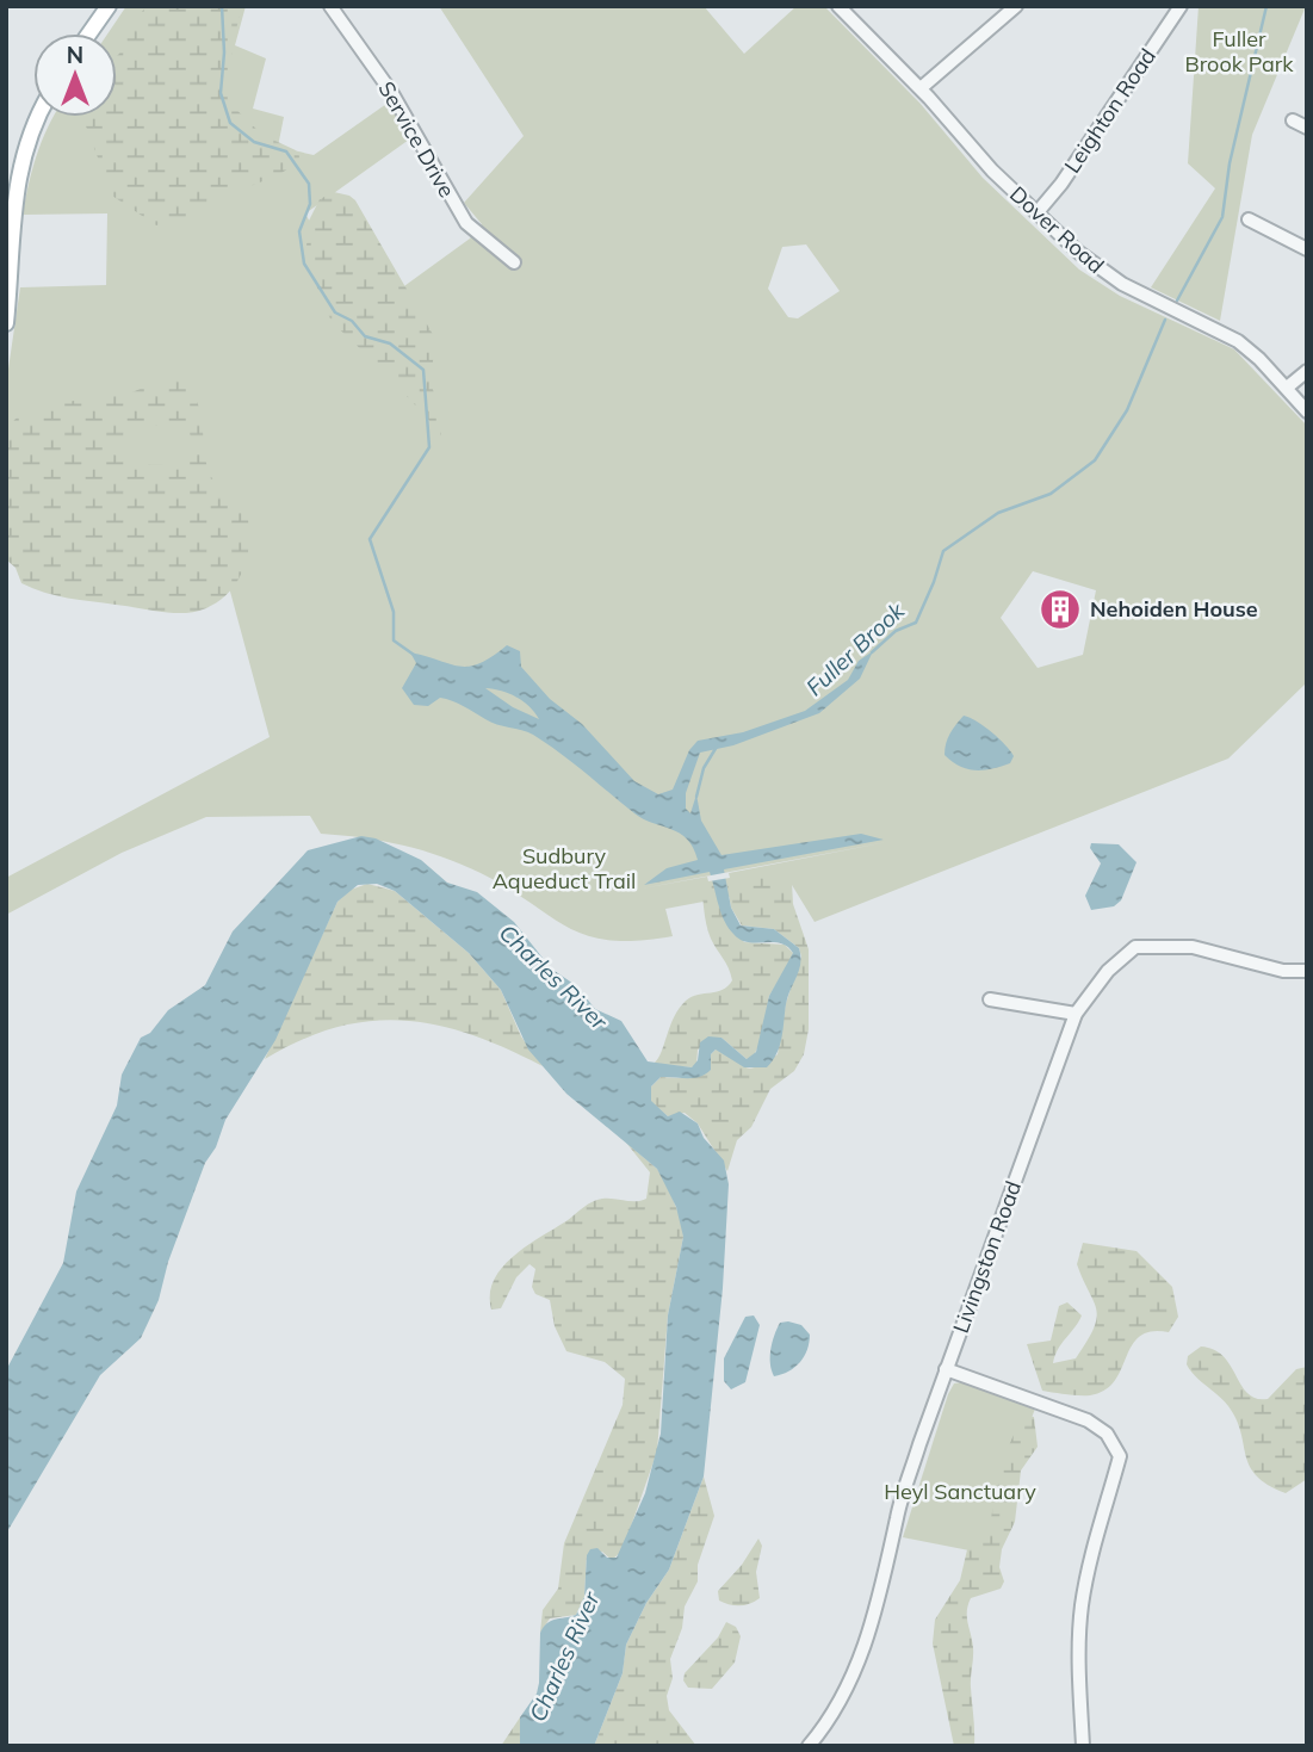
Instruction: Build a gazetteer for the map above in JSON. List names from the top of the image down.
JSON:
{
  "streets": {
    "street": [
      "Leighton Road",
      "Service Drive",
      "Dover Road",
      "Livingston Road"
    ]
  },
  "crossings": [
    ["Leighton Road", "Dover Road"]
  ],
  "water": ["Fuller Brook", "Charles River"],
  "parks": ["Fuller Brook Park", "Sudbury Aqueduct Trail", "Heyl Sanctuary"],
  "places": {
    "building": ["Nehoiden House"]
  },
  "north": "top"
}
